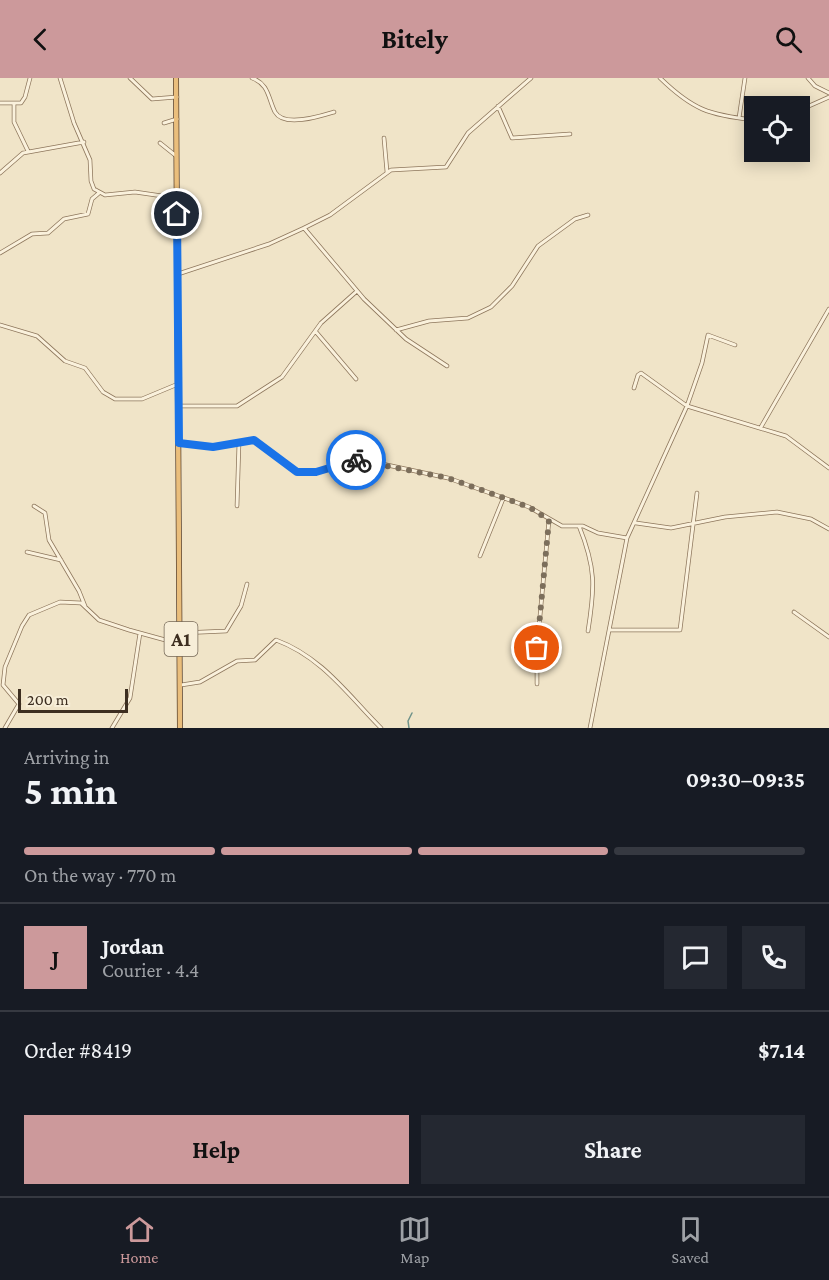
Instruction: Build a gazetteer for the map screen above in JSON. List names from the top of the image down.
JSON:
{
  "streets": {
    "highway": ["A1"]
  },
  "scale_bar": "200 m",
  "page": {
    "header": "Bitely",
    "scale": "200 m",
    "heading": ["5 min", "Arriving in", "09:30–09:35"],
    "panel": [
      "Jordan",
      "Courier · 4.4",
      "Order #8419",
      "$7.14"
    ],
    "bar": "On the way · 770 m",
    "round": "J",
    "buttons": ["Help", "Share"],
    "tabs": ["Home", "Map", "Saved"]
  }
}
